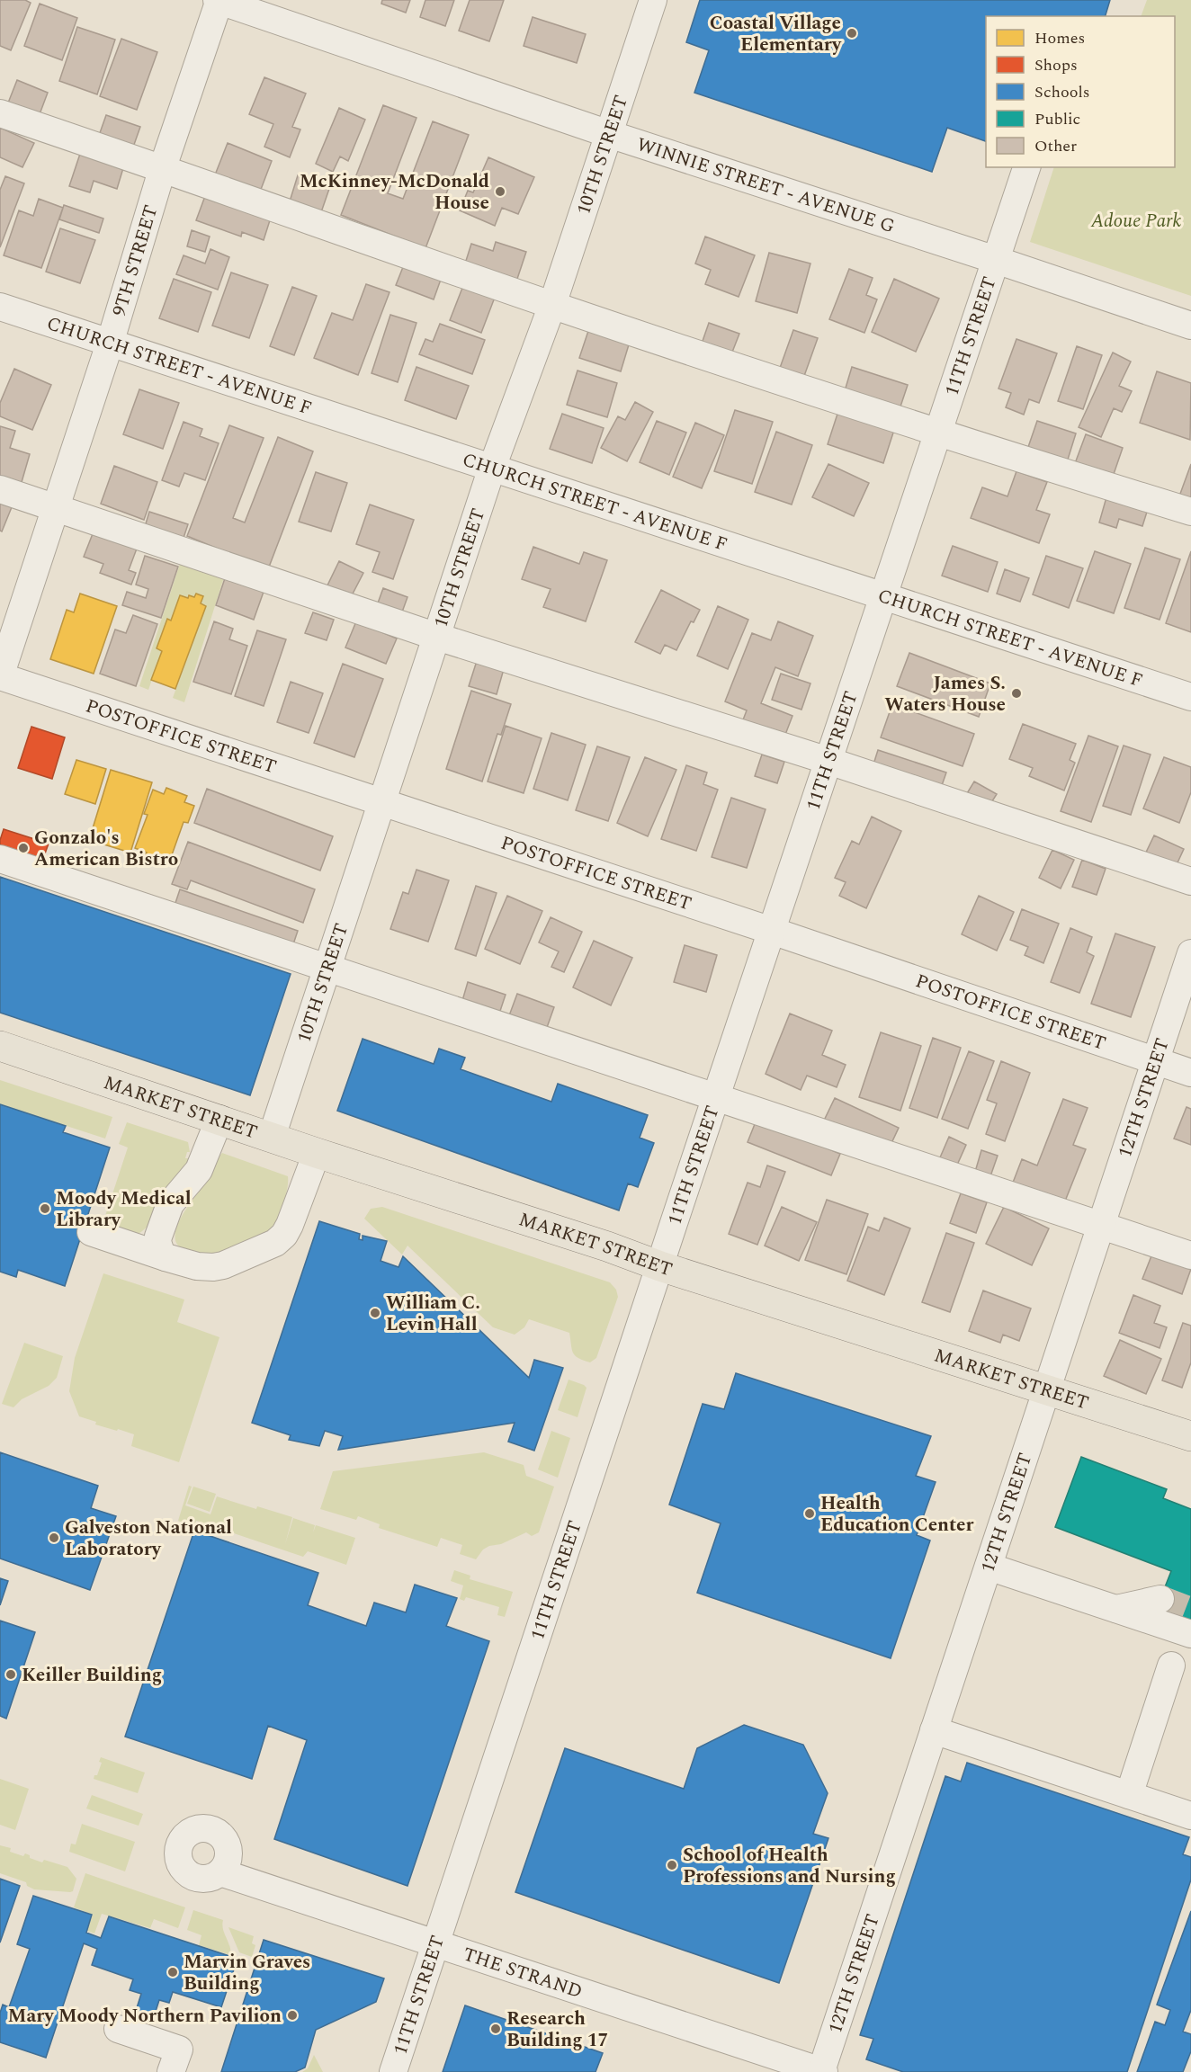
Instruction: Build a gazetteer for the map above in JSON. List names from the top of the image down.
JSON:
{
  "streets": {
    "main road": ["MARKET STREET"],
    "street": [
      "10TH STREET",
      "WINNIE STREET - AVENUE G",
      "9TH STREET",
      "11TH STREET",
      "CHURCH STREET - AVENUE F",
      "POSTOFFICE STREET",
      "12TH STREET",
      "THE STRAND"
    ]
  },
  "crossings": [
    ["10TH STREET", "WINNIE STREET - AVENUE G"],
    ["10TH STREET", "CHURCH STREET - AVENUE F"],
    ["10TH STREET", "POSTOFFICE STREET"],
    ["10TH STREET", "MARKET STREET"],
    ["WINNIE STREET - AVENUE G", "9TH STREET"],
    ["WINNIE STREET - AVENUE G", "11TH STREET"],
    ["9TH STREET", "CHURCH STREET - AVENUE F"],
    ["9TH STREET", "POSTOFFICE STREET"],
    ["11TH STREET", "CHURCH STREET - AVENUE F"],
    ["11TH STREET", "POSTOFFICE STREET"],
    ["11TH STREET", "MARKET STREET"],
    ["11TH STREET", "THE STRAND"],
    ["POSTOFFICE STREET", "12TH STREET"],
    ["12TH STREET", "MARKET STREET"],
    ["12TH STREET", "THE STRAND"]
  ],
  "parks": ["Adoue Park"],
  "places": [
    "Coastal Village Elementary",
    "McKinney-McDonald House",
    "James S. Waters House",
    "Gonzalo's American Bistro",
    "Moody Medical Library",
    "William C. Levin Hall",
    "Health Education Center",
    "Galveston National Laboratory",
    "Keiller Building",
    "School of Health Professions and Nursing",
    "Marvin Graves Building",
    "Mary Moody Northern Pavilion",
    "Research Building 17"
  ],
  "legend": [
    "Homes",
    "Shops",
    "Schools",
    "Public",
    "Other"
  ]
}
